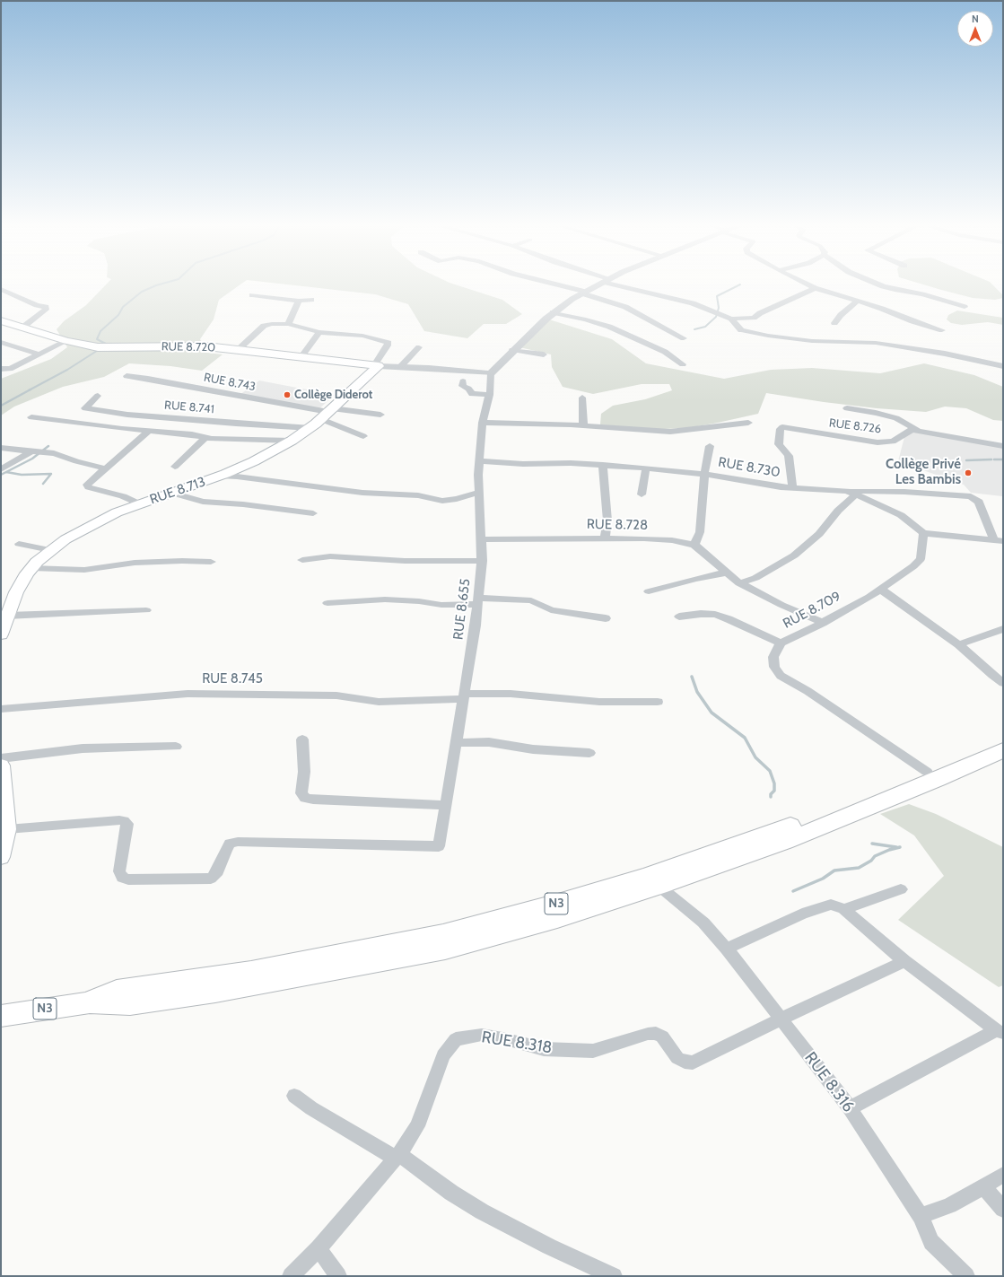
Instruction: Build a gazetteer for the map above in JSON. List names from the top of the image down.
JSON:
{
  "streets": {
    "highway": ["N3"],
    "main road": ["RUE 8.720", "RUE 8.713"],
    "street": [
      "RUE 8.743",
      "RUE 8.741",
      "RUE 8.726",
      "RUE 8.730",
      "RUE 8.728",
      "RUE 8.655",
      "RUE 8.709",
      "RUE 8.745",
      "RUE 8.318",
      "RUE 8.316"
    ]
  },
  "crossings": [
    ["RUE 8.720", "RUE 8.713"],
    ["RUE 8.743", "RUE 8.713"],
    ["RUE 8.741", "RUE 8.713"],
    ["RUE 8.726", "RUE 8.730"],
    ["RUE 8.730", "RUE 8.655"],
    ["RUE 8.730", "RUE 8.709"],
    ["RUE 8.728", "RUE 8.655"],
    ["RUE 8.728", "RUE 8.709"],
    ["RUE 8.655", "RUE 8.745"],
    ["RUE 8.709", "N3"],
    ["N3", "RUE 8.316"],
    ["RUE 8.318", "RUE 8.316"]
  ],
  "places": ["Collège Diderot", "Collège Privé Les Bambis"],
  "north": "top"
}
